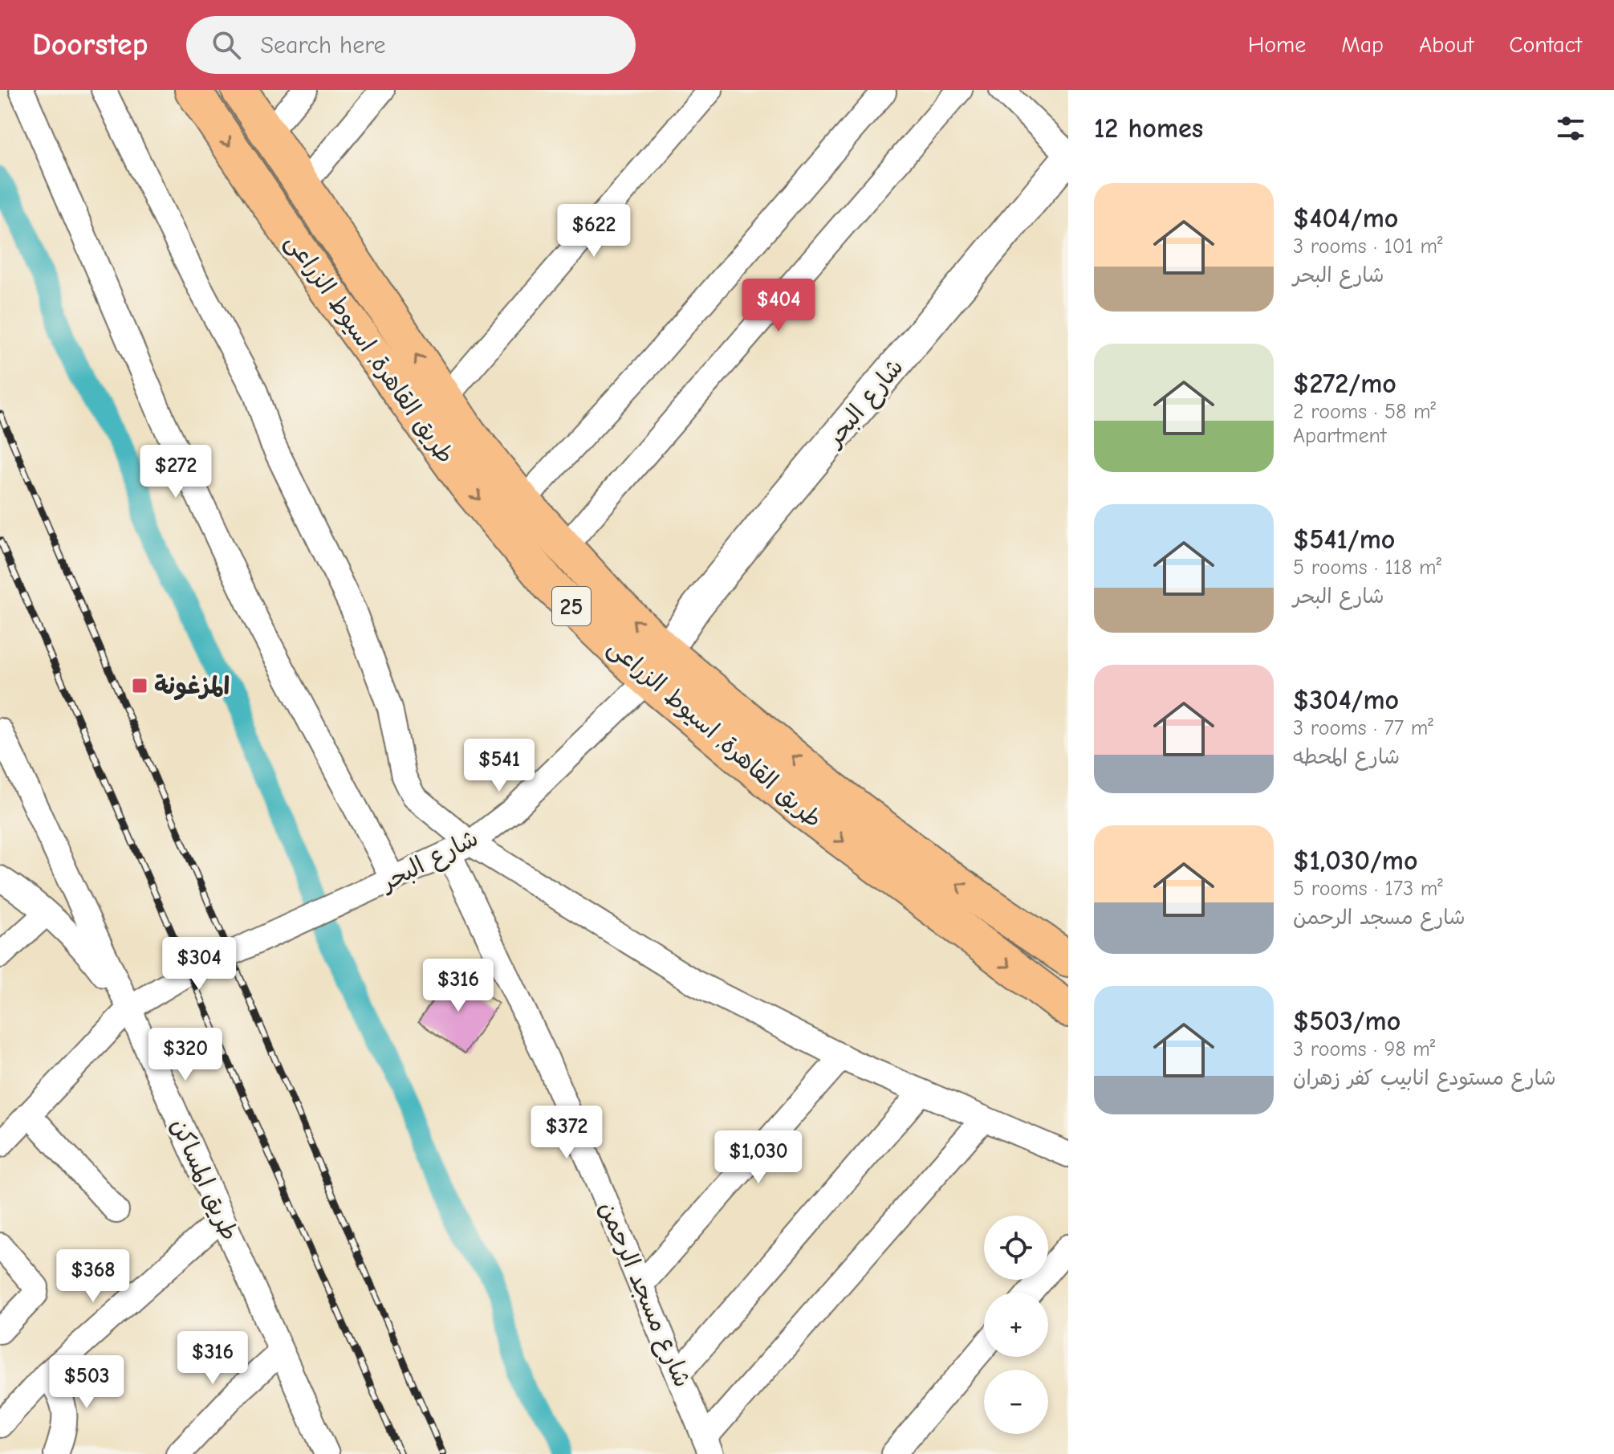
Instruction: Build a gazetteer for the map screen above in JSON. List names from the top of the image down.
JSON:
{
  "streets": {
    "highway": ["طريق القاهرة, اسيوط الزراعى", "25"],
    "street": ["شارع البحر", "طريق المساكن", "شارع مسجد الرحمن"]
  },
  "crossings": [
    ["طريق القاهرة, اسيوط الزراعى", "شارع البحر"],
    ["شارع البحر", "طريق المساكن"],
    ["شارع البحر", "شارع مسجد الرحمن"]
  ],
  "places": {
    "transit": ["المزغونة"]
  },
  "page": {
    "header": "Doorstep",
    "search": "Search here",
    "nav": [
      "Home",
      "Map",
      "About",
      "Contact"
    ],
    "heading": "12 homes",
    "list": [
      {
        "name": "$404/mo",
        "note": "3 rooms · 101 m² · شارع البحر"
      },
      {
        "name": "$272/mo",
        "note": "2 rooms · 58 m² · Apartment"
      },
      {
        "name": "$541/mo",
        "note": "5 rooms · 118 m² · شارع البحر"
      },
      {
        "name": "$304/mo",
        "note": "3 rooms · 77 m² · شارع المحطه"
      },
      {
        "name": "$1,030/mo",
        "note": "5 rooms · 173 m² · شارع مسجد الرحمن"
      },
      {
        "name": "$503/mo",
        "note": "3 rooms · 98 m² · شارع مستودع انابيب كفر زهران"
      }
    ],
    "price": [
      "$622",
      "$404",
      "$272",
      "$541",
      "$304",
      "$316",
      "$320",
      "$372",
      "$1,030",
      "$368",
      "$316",
      "$503"
    ],
    "map_buttons": ["+", "−"]
  }
}
